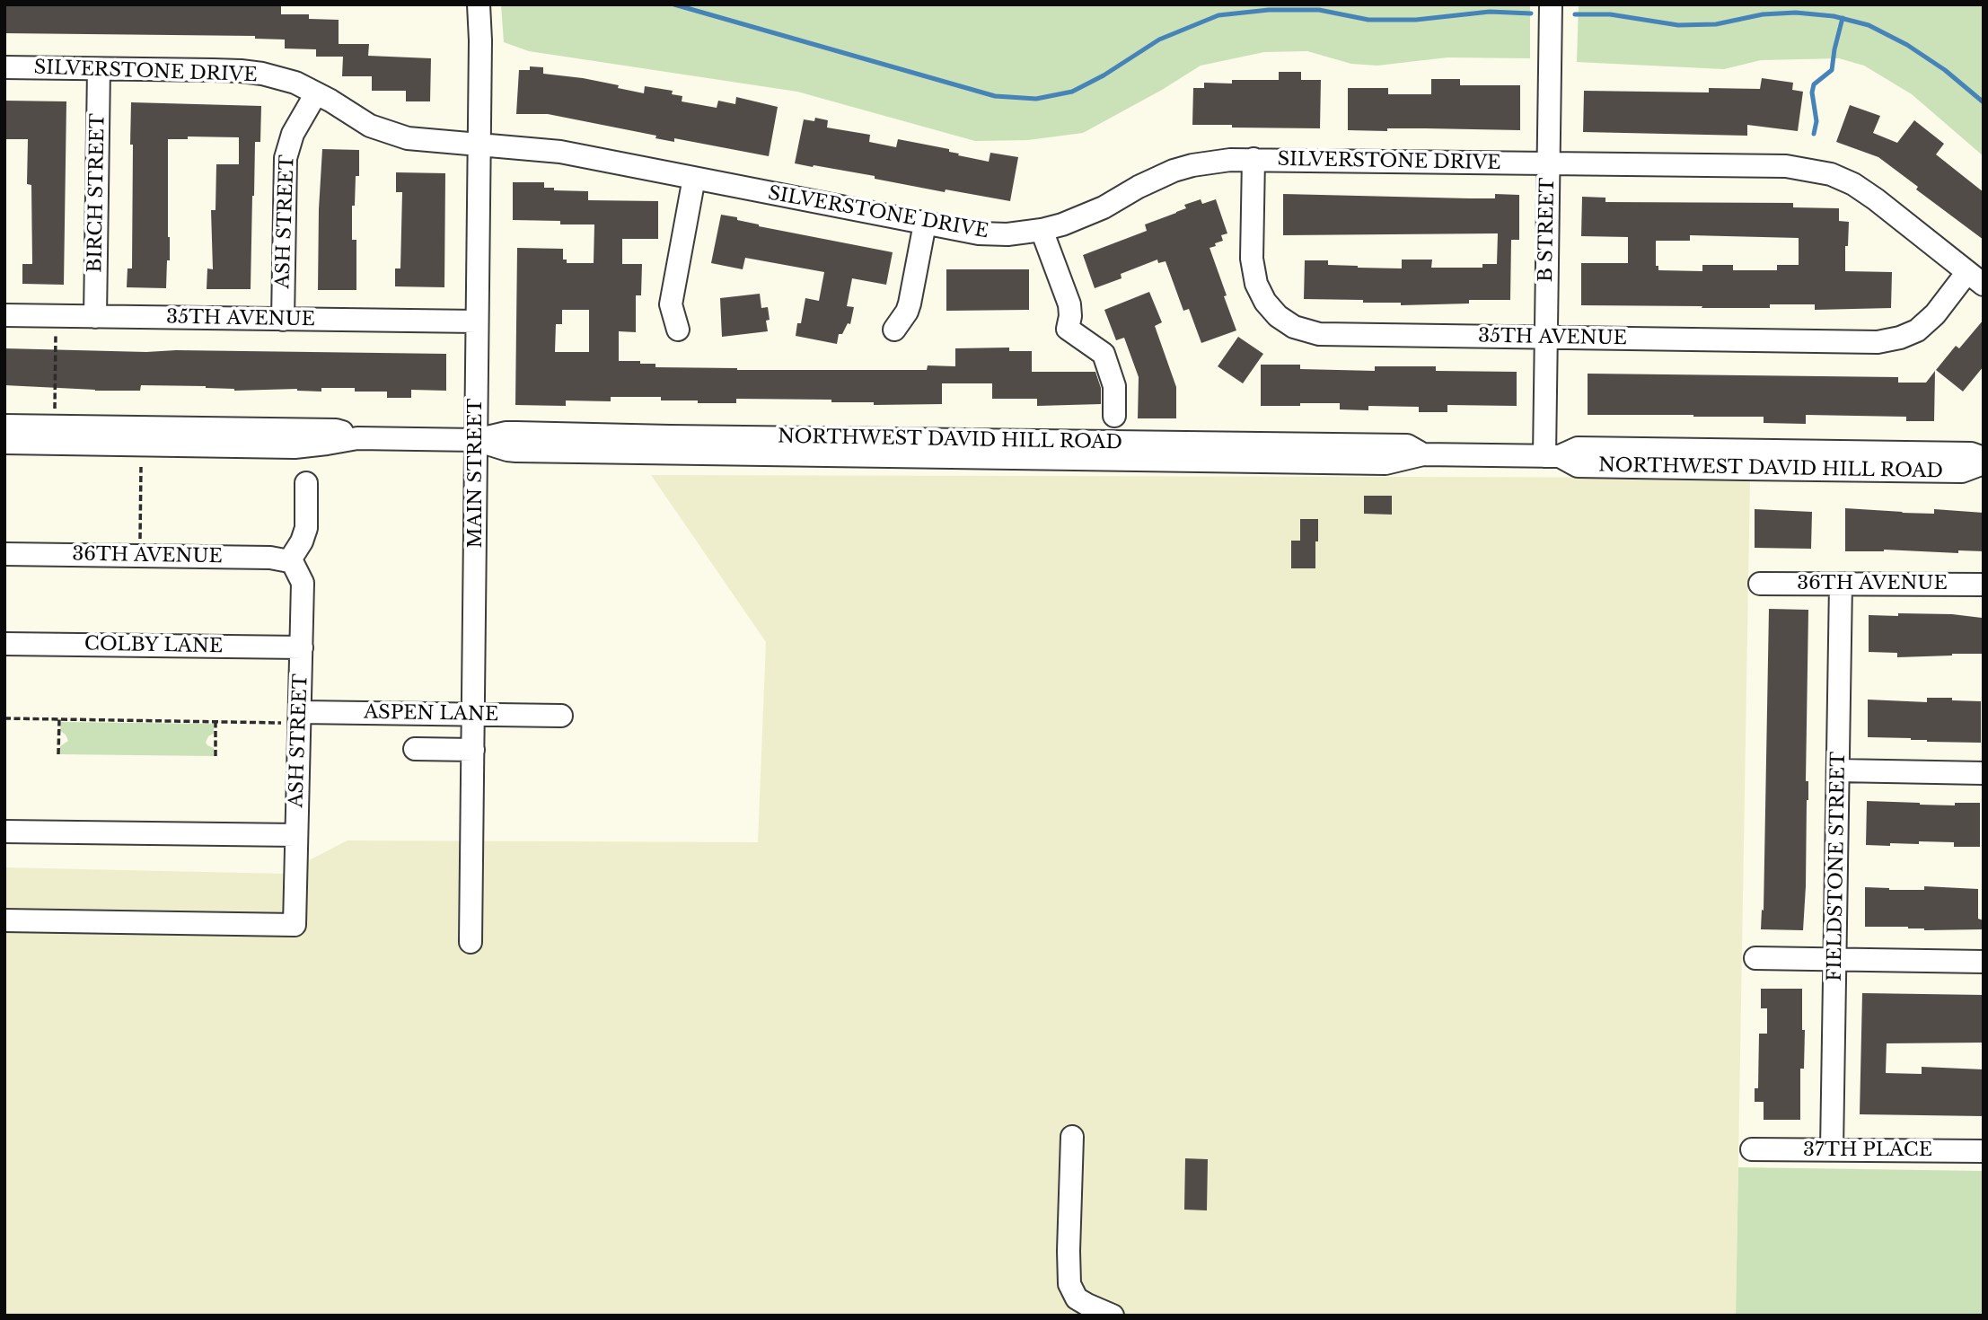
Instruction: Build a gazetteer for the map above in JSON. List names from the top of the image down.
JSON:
{
  "streets": {
    "street": [
      "SILVERSTONE DRIVE",
      "BIRCH STREET",
      "ASH STREET",
      "B STREET",
      "35TH AVENUE",
      "NORTHWEST DAVID HILL ROAD",
      "MAIN STREET",
      "36TH AVENUE",
      "COLBY LANE",
      "ASPEN LANE",
      "FIELDSTONE STREET",
      "37TH PLACE"
    ]
  },
  "crossings": [
    ["SILVERSTONE DRIVE", "BIRCH STREET"],
    ["SILVERSTONE DRIVE", "ASH STREET"],
    ["SILVERSTONE DRIVE", "B STREET"],
    ["SILVERSTONE DRIVE", "35TH AVENUE"],
    ["SILVERSTONE DRIVE", "MAIN STREET"],
    ["BIRCH STREET", "35TH AVENUE"],
    ["ASH STREET", "35TH AVENUE"],
    ["ASH STREET", "36TH AVENUE"],
    ["ASH STREET", "COLBY LANE"],
    ["ASH STREET", "ASPEN LANE"],
    ["B STREET", "35TH AVENUE"],
    ["B STREET", "NORTHWEST DAVID HILL ROAD"],
    ["35TH AVENUE", "MAIN STREET"],
    ["NORTHWEST DAVID HILL ROAD", "MAIN STREET"],
    ["MAIN STREET", "ASPEN LANE"],
    ["36TH AVENUE", "FIELDSTONE STREET"],
    ["FIELDSTONE STREET", "37TH PLACE"]
  ]
}
